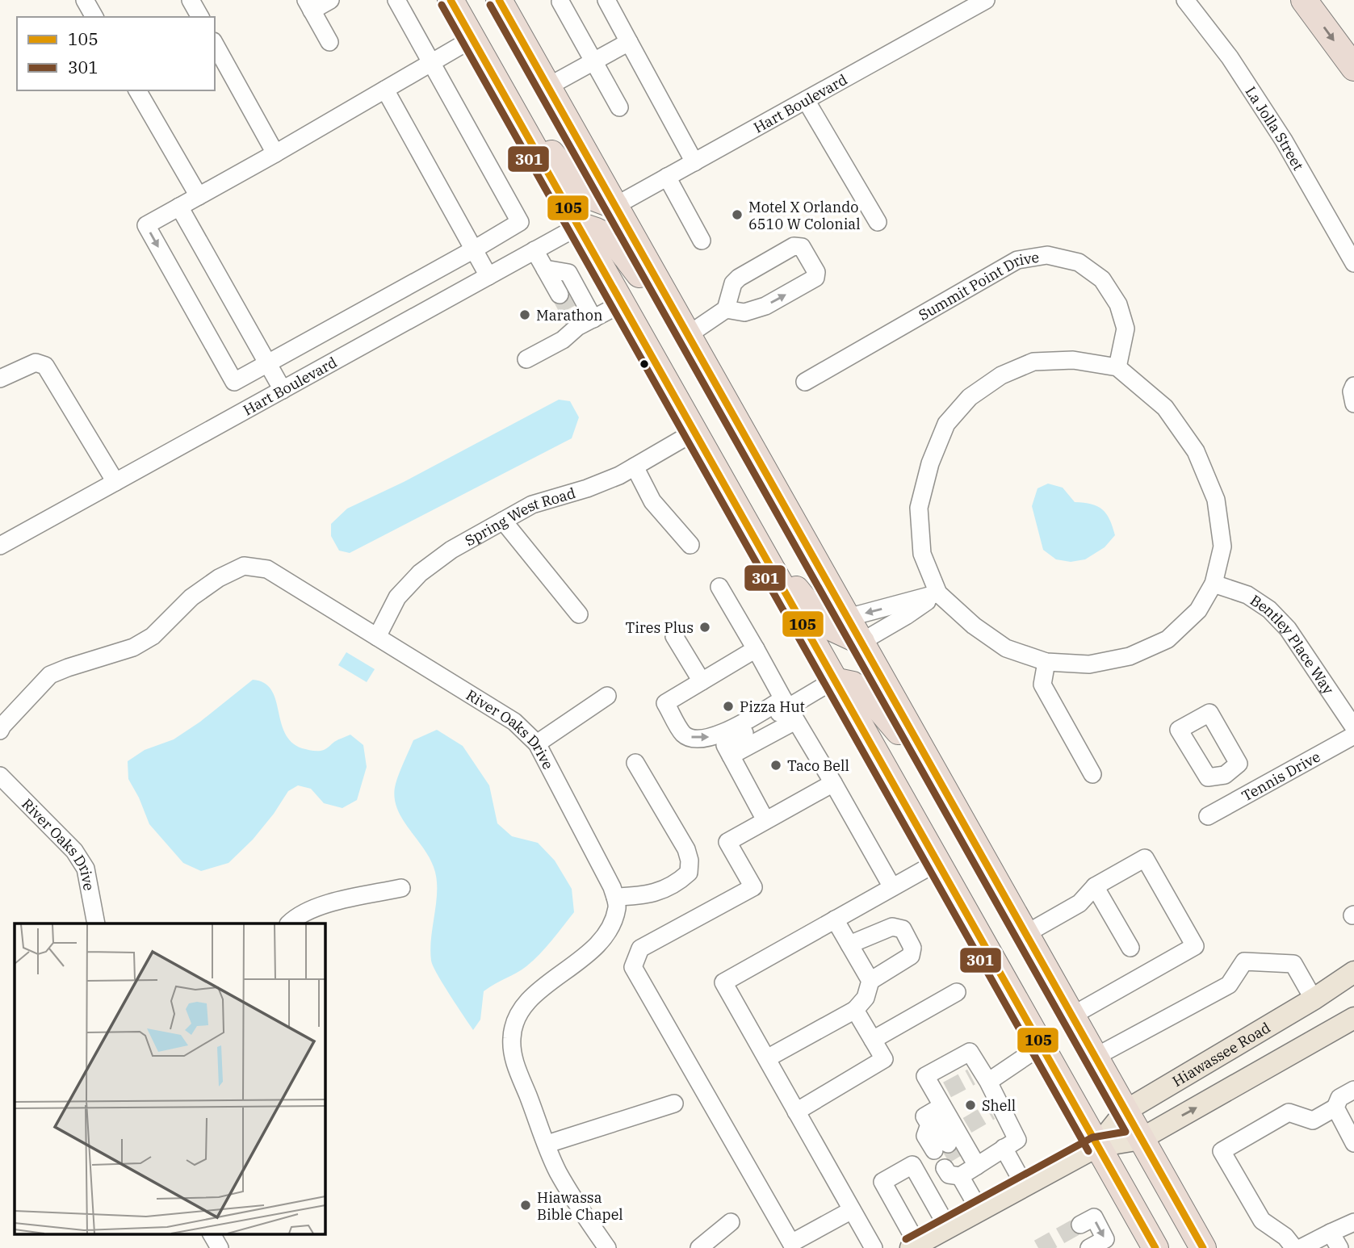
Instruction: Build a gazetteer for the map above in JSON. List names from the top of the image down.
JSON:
{
  "streets": {
    "main road": ["Hiawassee Road"],
    "street": [
      "Hart Boulevard",
      "La Jolla Street",
      "Summit Point Drive",
      "Spring West Road",
      "Bentley Place Way",
      "River Oaks Drive",
      "Tennis Drive"
    ]
  },
  "crossings": [
    ["Spring West Road", "River Oaks Drive"]
  ],
  "places": [
    "Motel X Orlando 6510 W Colonial",
    "Marathon",
    "Tires Plus",
    "Pizza Hut",
    "Taco Bell",
    "Shell",
    "Hiawassa Bible Chapel"
  ],
  "lines": ["transit line 105", "transit line 301"],
  "legend": ["105", "301"]
}
